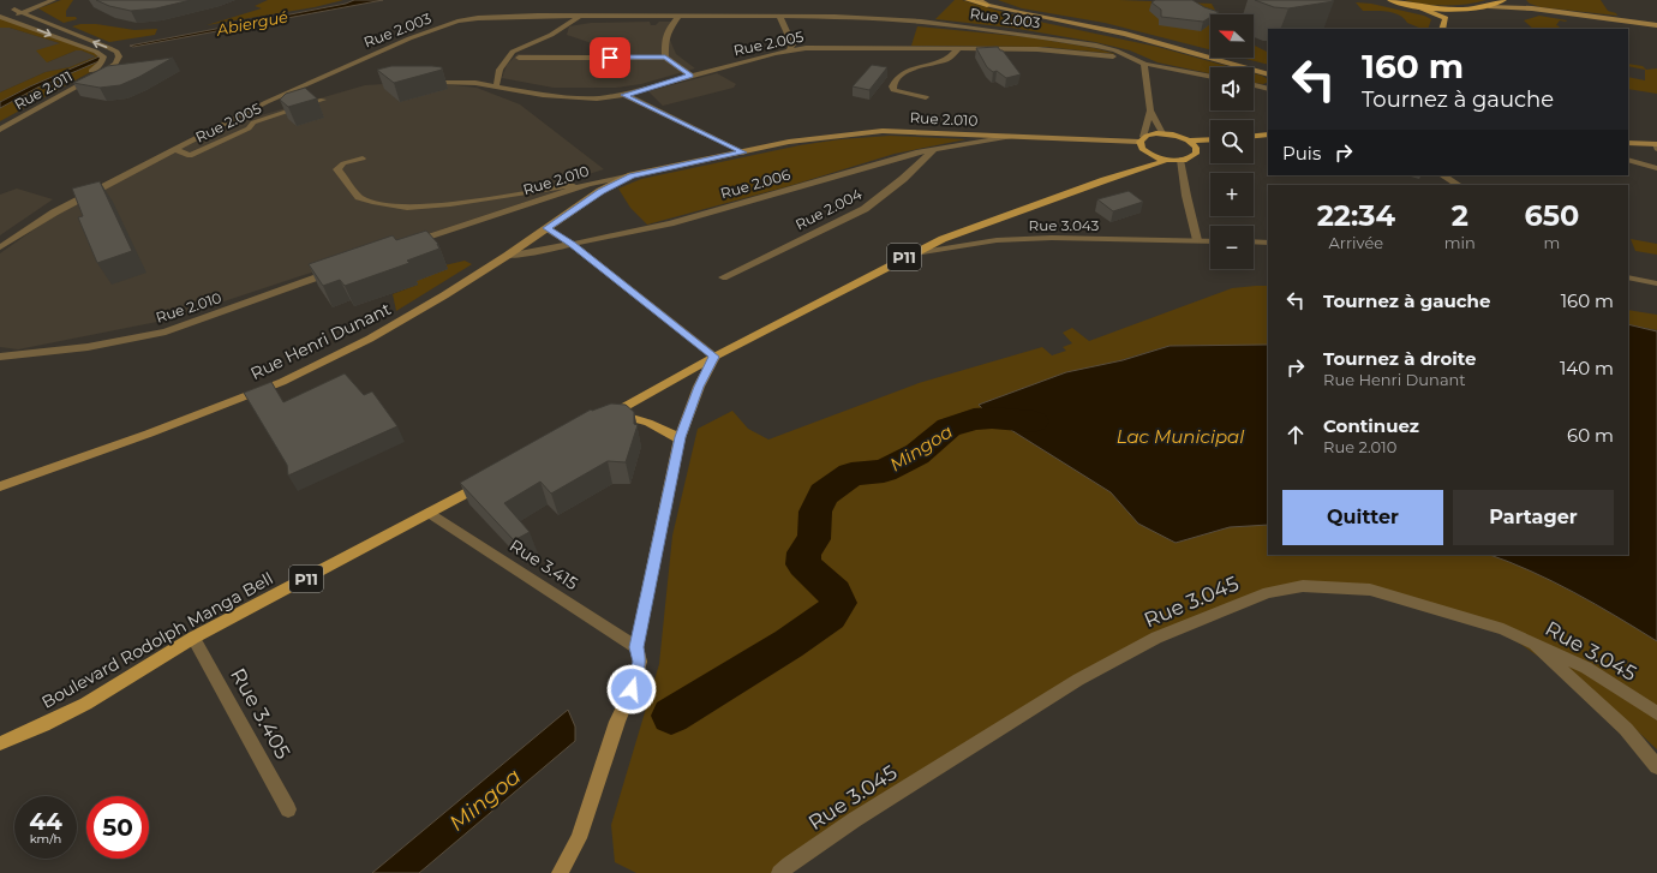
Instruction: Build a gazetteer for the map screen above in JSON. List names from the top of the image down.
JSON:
{
  "streets": {
    "main road": [
      "Rue 2.010",
      "P11",
      "Rue Henri Dunant",
      "Boulevard Rodolph Manga Bell"
    ],
    "street": [
      "Rue 2.003",
      "Rue 2.005",
      "Rue 2.011",
      "Rue 2.006",
      "Rue 2.004",
      "Rue 3.043",
      "Rue 3.415",
      "Rue 3.045",
      "Rue 3.405"
    ]
  },
  "crossings": [
    ["Rue 2.003", "Rue 2.005"],
    ["Rue 2.010", "Rue 2.006"],
    ["Rue 2.010", "P11"],
    ["Rue 2.010", "Rue Henri Dunant"],
    ["Rue 2.006", "Rue 2.004"],
    ["Rue 2.006", "Rue Henri Dunant"],
    ["Rue 3.043", "P11"],
    ["Rue 3.415", "Boulevard Rodolph Manga Bell"],
    ["Boulevard Rodolph Manga Bell", "Rue 3.405"]
  ],
  "water": ["Abiergué", "Lac Municipal", "Mingoa"],
  "north": "left",
  "page": {
    "map_buttons": ["+", "−"],
    "turn": ["160 m", "Tournez à gauche"],
    "then": "Puis",
    "eta": [
      "22:34",
      "Arrivée",
      "2",
      "min",
      "650",
      "m"
    ],
    "list": [
      {
        "name": "Tournez à gauche",
        "value": "160 m"
      },
      {
        "name": "Tournez à droite",
        "note": "Rue Henri Dunant",
        "value": "140 m"
      },
      {
        "name": "Continuez",
        "note": "Rue 2.010",
        "value": "60 m"
      }
    ],
    "buttons": ["Quitter", "Partager"],
    "speed": "44 km/h",
    "limit": "50"
  }
}
